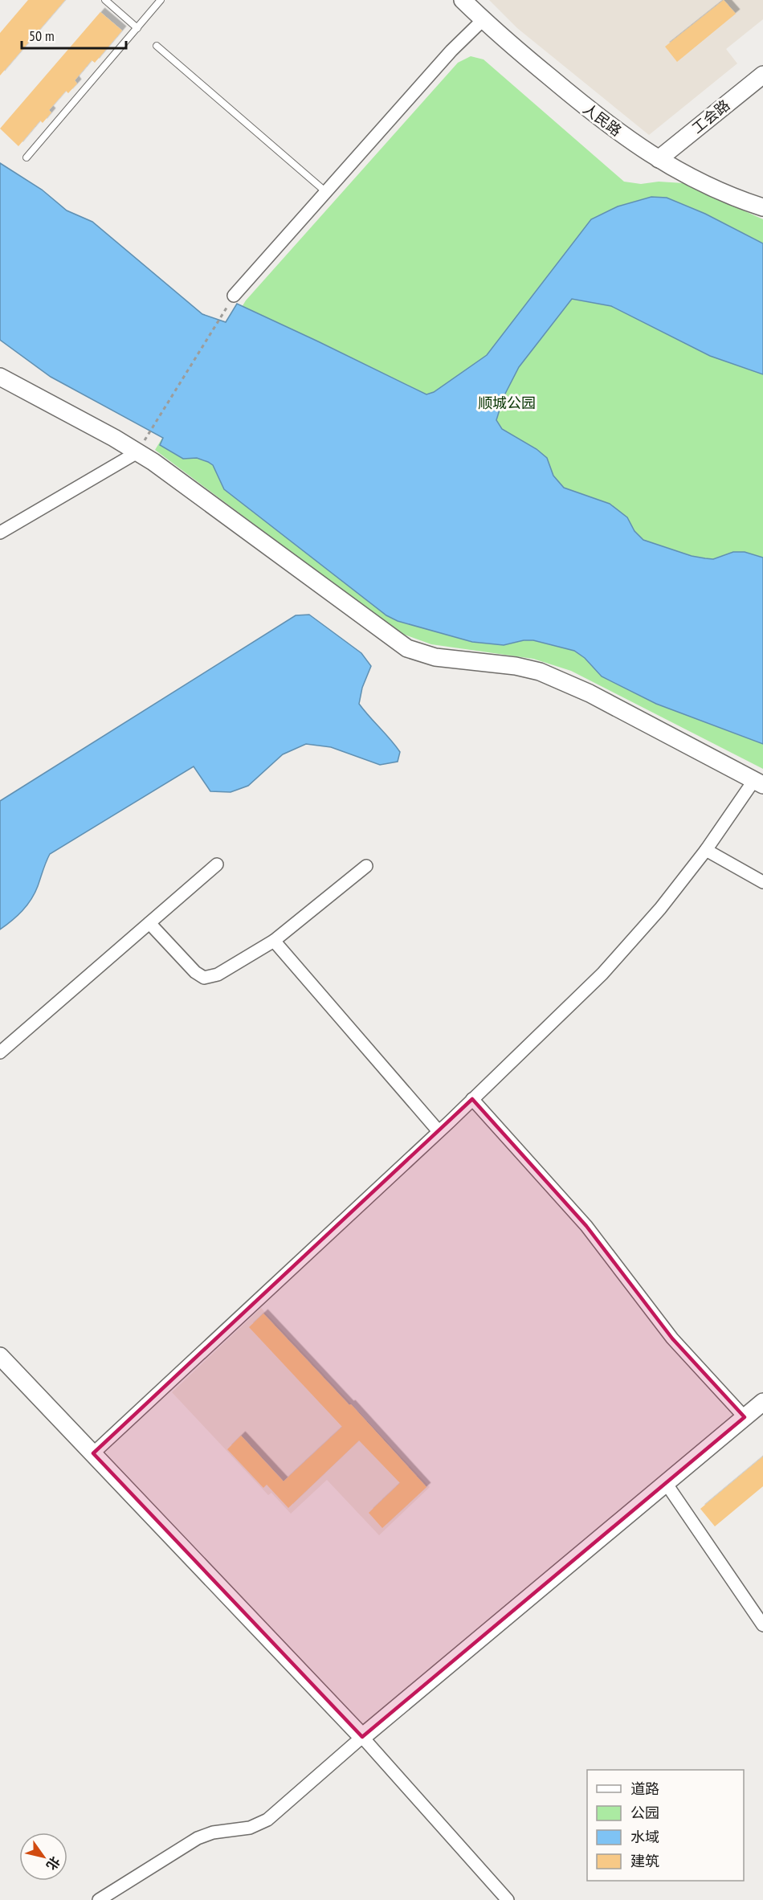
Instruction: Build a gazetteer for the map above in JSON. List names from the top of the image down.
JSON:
{
  "streets": {
    "street": ["工会路", "人民路"]
  },
  "crossings": [
    ["工会路", "人民路"]
  ],
  "parks": ["顺城公园"],
  "legend": [
    "道路",
    "公园",
    "水域",
    "建筑"
  ],
  "scale_bar": "50 m",
  "north": "bottom right"
}
